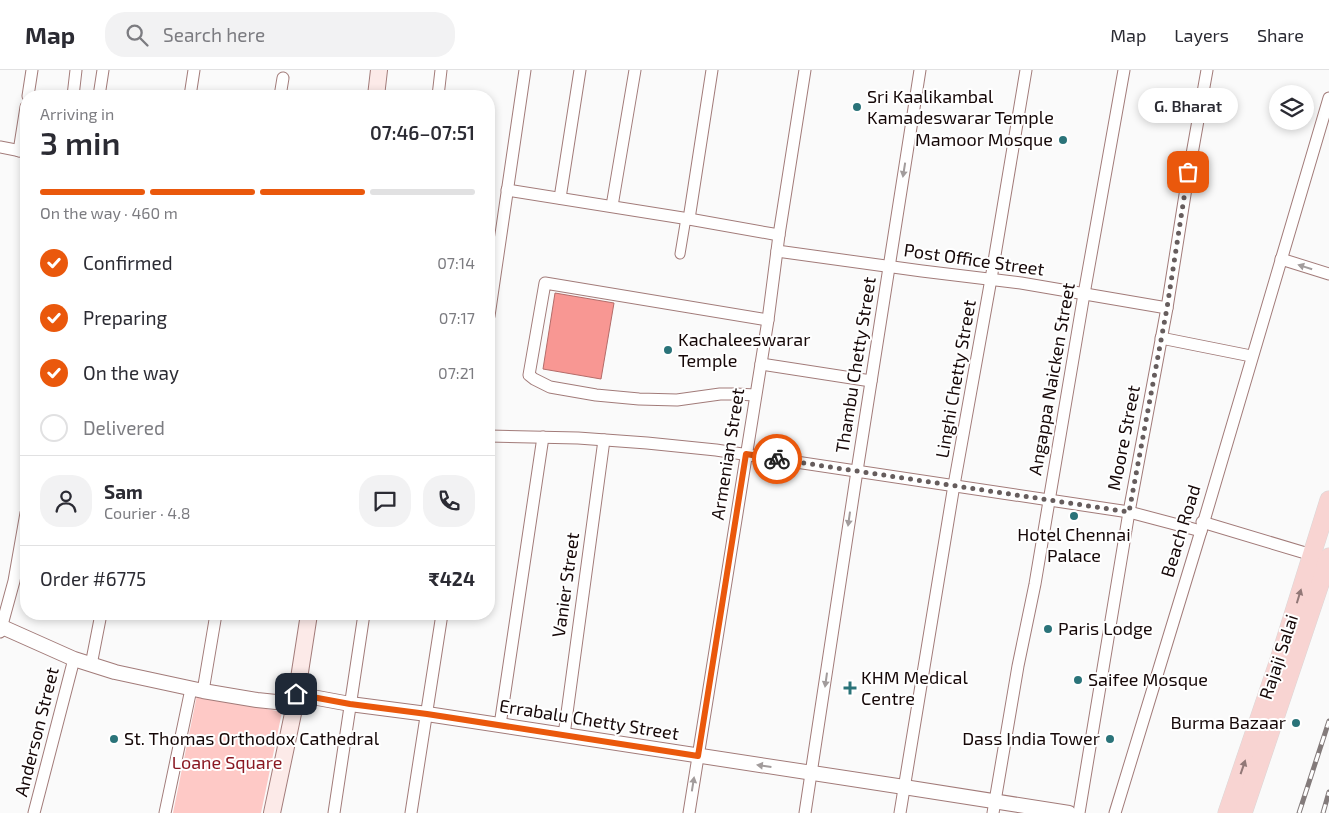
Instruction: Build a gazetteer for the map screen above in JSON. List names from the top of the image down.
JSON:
{
  "streets": {
    "main road": ["Rajaji Salai"],
    "street": [
      "Post Office Street",
      "Thambu Chetty Street",
      "Linghi Chetty Street",
      "Angappa Naicken Street",
      "Moore Street",
      "Armenian Street",
      "Beach Road",
      "Vanier Street",
      "Errabalu Chetty Street",
      "Anderson Street"
    ]
  },
  "crossings": [
    ["Post Office Street", "Thambu Chetty Street"],
    ["Post Office Street", "Linghi Chetty Street"],
    ["Post Office Street", "Angappa Naicken Street"],
    ["Post Office Street", "Moore Street"],
    ["Post Office Street", "Armenian Street"],
    ["Thambu Chetty Street", "Errabalu Chetty Street"],
    ["Linghi Chetty Street", "Errabalu Chetty Street"],
    ["Angappa Naicken Street", "Errabalu Chetty Street"],
    ["Armenian Street", "Errabalu Chetty Street"],
    ["Vanier Street", "Errabalu Chetty Street"],
    ["Errabalu Chetty Street", "Anderson Street"]
  ],
  "one_way": ["Thambu Chetty Street"],
  "parks": ["Loane Square"],
  "places": {
    "other": [
      "Sri Kaalikambal Kamadeswarar Temple",
      "Mamoor Mosque",
      "G. Bharat",
      "Kachaleeswarar Temple",
      "Hotel Chennai Palace",
      "Paris Lodge",
      "Saifee Mosque",
      "Burma Bazaar",
      "St. Thomas Orthodox Cathedral",
      "Dass India Tower"
    ],
    "health": ["KHM Medical Centre"]
  },
  "page": {
    "header": "Map",
    "search": "Search here",
    "nav": ["Map", "Layers", "Share"],
    "bubble": "G. Bharat",
    "heading": ["3 min", "Arriving in", "07:46–07:51"],
    "panel": [
      "Sam",
      "Courier · 4.8",
      "Order #6775",
      "₹424"
    ],
    "bar": "On the way · 460 m",
    "list": [
      ["Confirmed", "07:14"],
      ["Preparing", "07:17"],
      ["On the way", "07:21"],
      "Delivered"
    ]
  }
}
